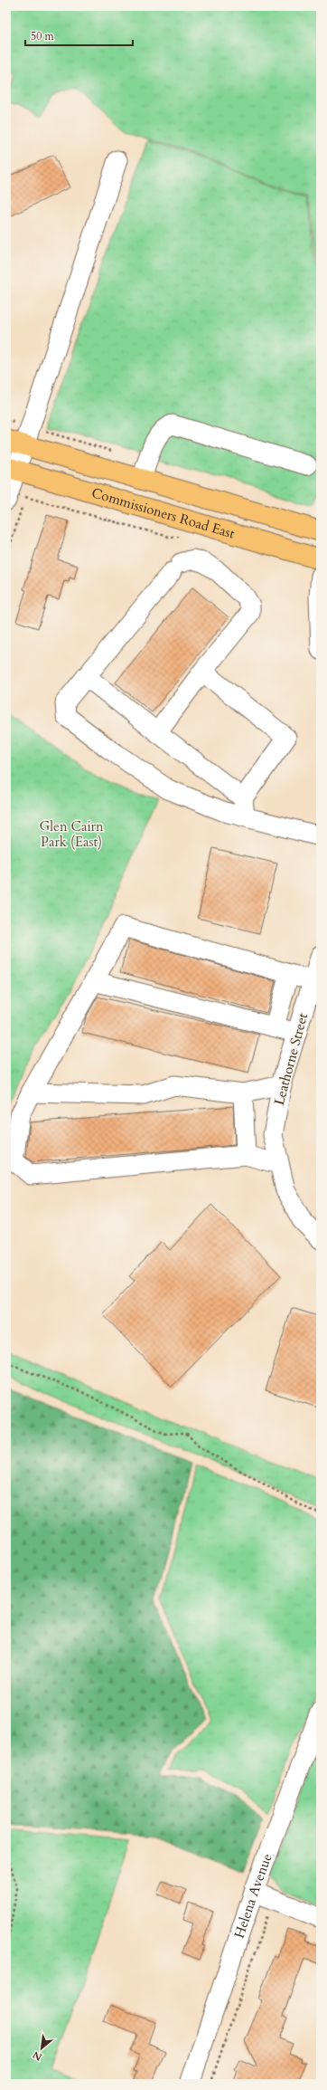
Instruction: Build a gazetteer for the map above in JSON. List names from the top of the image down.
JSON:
{
  "streets": {
    "main road": ["Commissioners Road East"],
    "street": ["Leathorne Street", "Helena Avenue"]
  },
  "parks": ["Glen Cairn Park (East)"],
  "scale_bar": "50 m",
  "north": "bottom left"
}
